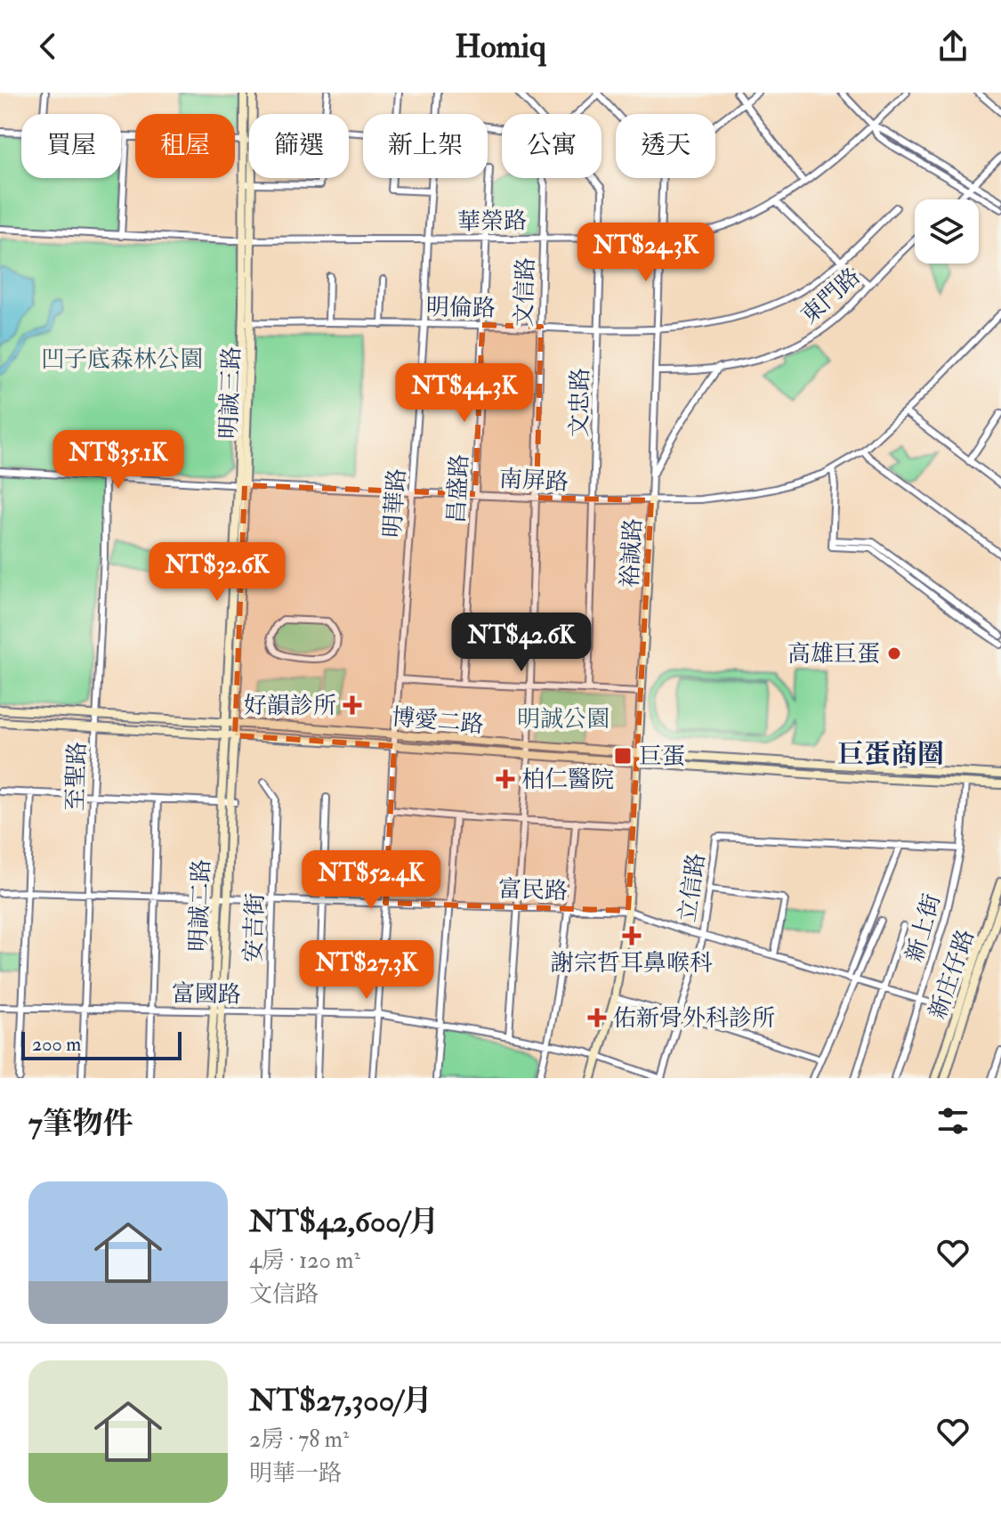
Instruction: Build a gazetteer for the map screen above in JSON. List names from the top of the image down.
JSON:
{
  "streets": {
    "street": [
      "華榮路",
      "文信路",
      "東門路",
      "明倫路",
      "明誠三路",
      "文忠路",
      "南屏路",
      "昌盛路",
      "明華路",
      "裕誠路",
      "博愛二路",
      "至聖路",
      "立信路",
      "富民路",
      "明誠二路",
      "安吉街",
      "新上街",
      "新庄仔路",
      "富國路"
    ]
  },
  "crossings": [
    ["華榮路", "文信路"],
    ["華榮路", "明誠三路"],
    ["華榮路", "文忠路"],
    ["華榮路", "昌盛路"],
    ["華榮路", "明華路"],
    ["華榮路", "裕誠路"],
    ["文信路", "明倫路"],
    ["文信路", "南屏路"],
    ["文信路", "博愛二路"],
    ["文信路", "富民路"],
    ["文信路", "富國路"],
    ["東門路", "裕誠路"],
    ["明倫路", "明誠三路"],
    ["明倫路", "文忠路"],
    ["明倫路", "昌盛路"],
    ["明倫路", "明華路"],
    ["明倫路", "裕誠路"],
    ["明誠三路", "南屏路"],
    ["明誠三路", "博愛二路"],
    ["明誠三路", "明誠二路"],
    ["文忠路", "南屏路"],
    ["南屏路", "昌盛路"],
    ["南屏路", "明華路"],
    ["南屏路", "裕誠路"],
    ["南屏路", "至聖路"],
    ["明華路", "博愛二路"],
    ["明華路", "富民路"],
    ["明華路", "富國路"],
    ["裕誠路", "博愛二路"],
    ["裕誠路", "富民路"],
    ["裕誠路", "富國路"],
    ["博愛二路", "至聖路"],
    ["博愛二路", "明誠二路"],
    ["博愛二路", "新上街"],
    ["至聖路", "富民路"],
    ["至聖路", "富國路"],
    ["立信路", "富民路"],
    ["立信路", "富國路"],
    ["富民路", "明誠二路"],
    ["富民路", "安吉街"],
    ["富民路", "新上街"],
    ["富民路", "新庄仔路"],
    ["明誠二路", "富國路"],
    ["安吉街", "富國路"]
  ],
  "districts": ["巨蛋商圈"],
  "parks": ["凹子底森林公園", "明誠公園"],
  "places": {
    "other": ["高雄巨蛋"],
    "health": [
      "好韻診所",
      "柏仁醫院",
      "謝宗哲耳鼻喉科",
      "佑新骨外科診所"
    ],
    "transit": ["巨蛋"]
  },
  "scale_bar": "200 m",
  "page": {
    "header": "Homiq",
    "chip": [
      "買屋",
      "租屋",
      "篩選",
      "新上架",
      "公寓",
      "透天"
    ],
    "price": [
      "NT$24.3K",
      "NT$44.3K",
      "NT$35.1K",
      "NT$32.6K",
      "NT$42.6K",
      "NT$52.4K",
      "NT$27.3K"
    ],
    "scale": "200 m",
    "heading": "7筆物件",
    "list": [
      {
        "name": "NT$42,600/月",
        "note": "4房 · 120 m² · 文信路"
      },
      {
        "name": "NT$27,300/月",
        "note": "2房 · 78 m² · 明華一路"
      }
    ]
  }
}
